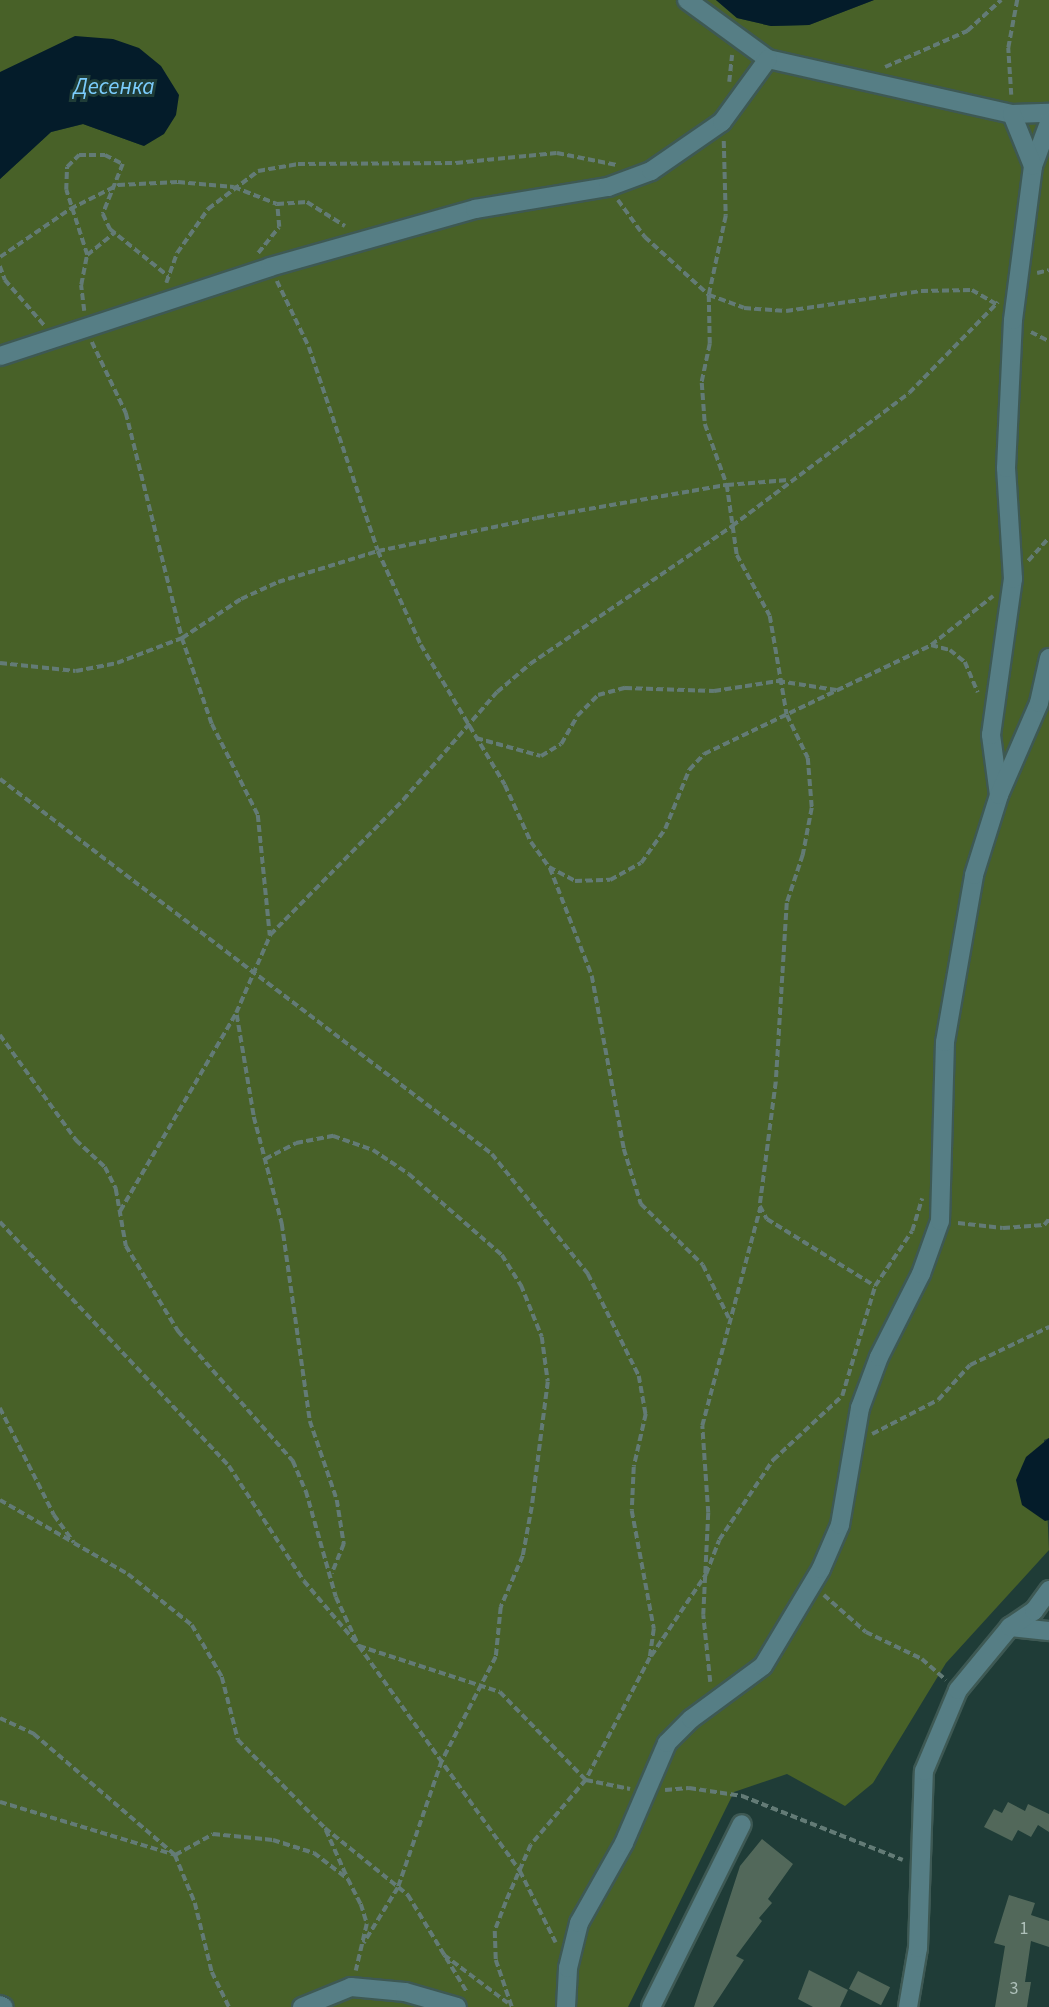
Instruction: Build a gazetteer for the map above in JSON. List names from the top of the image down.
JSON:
{
  "water": ["Десенка"],
  "house_numbers": ["1", "3"]
}
